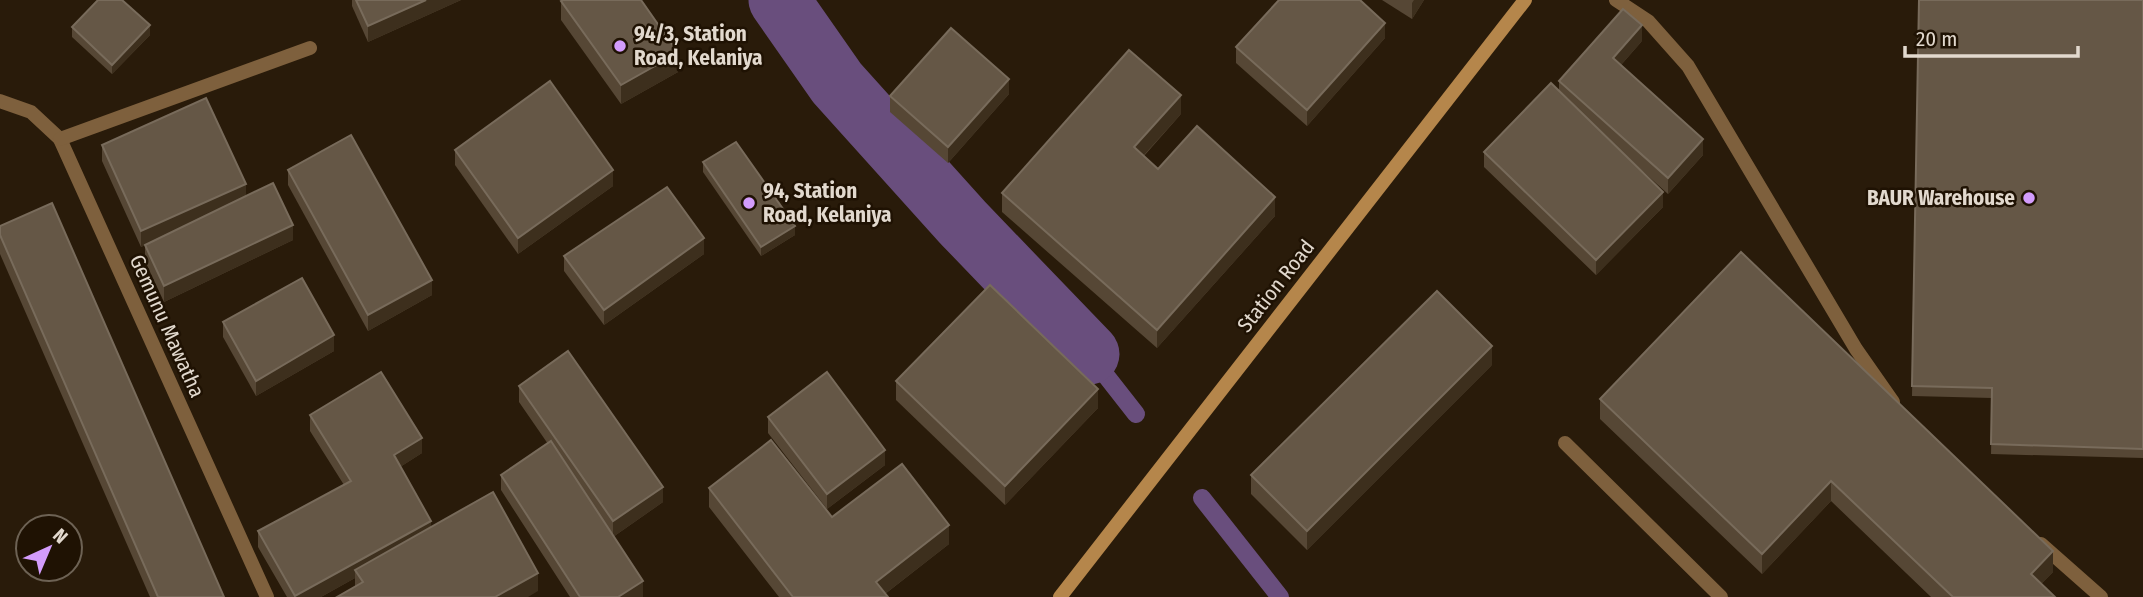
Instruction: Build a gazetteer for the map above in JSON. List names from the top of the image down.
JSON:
{
  "streets": {
    "street": ["Station Road", "Gemunu Mawatha"]
  },
  "places": ["94/3, Station Road, Kelaniya", "BAUR Warehouse", "94, Station Road, Kelaniya"],
  "scale_bar": "20 m",
  "north": "top right"
}
